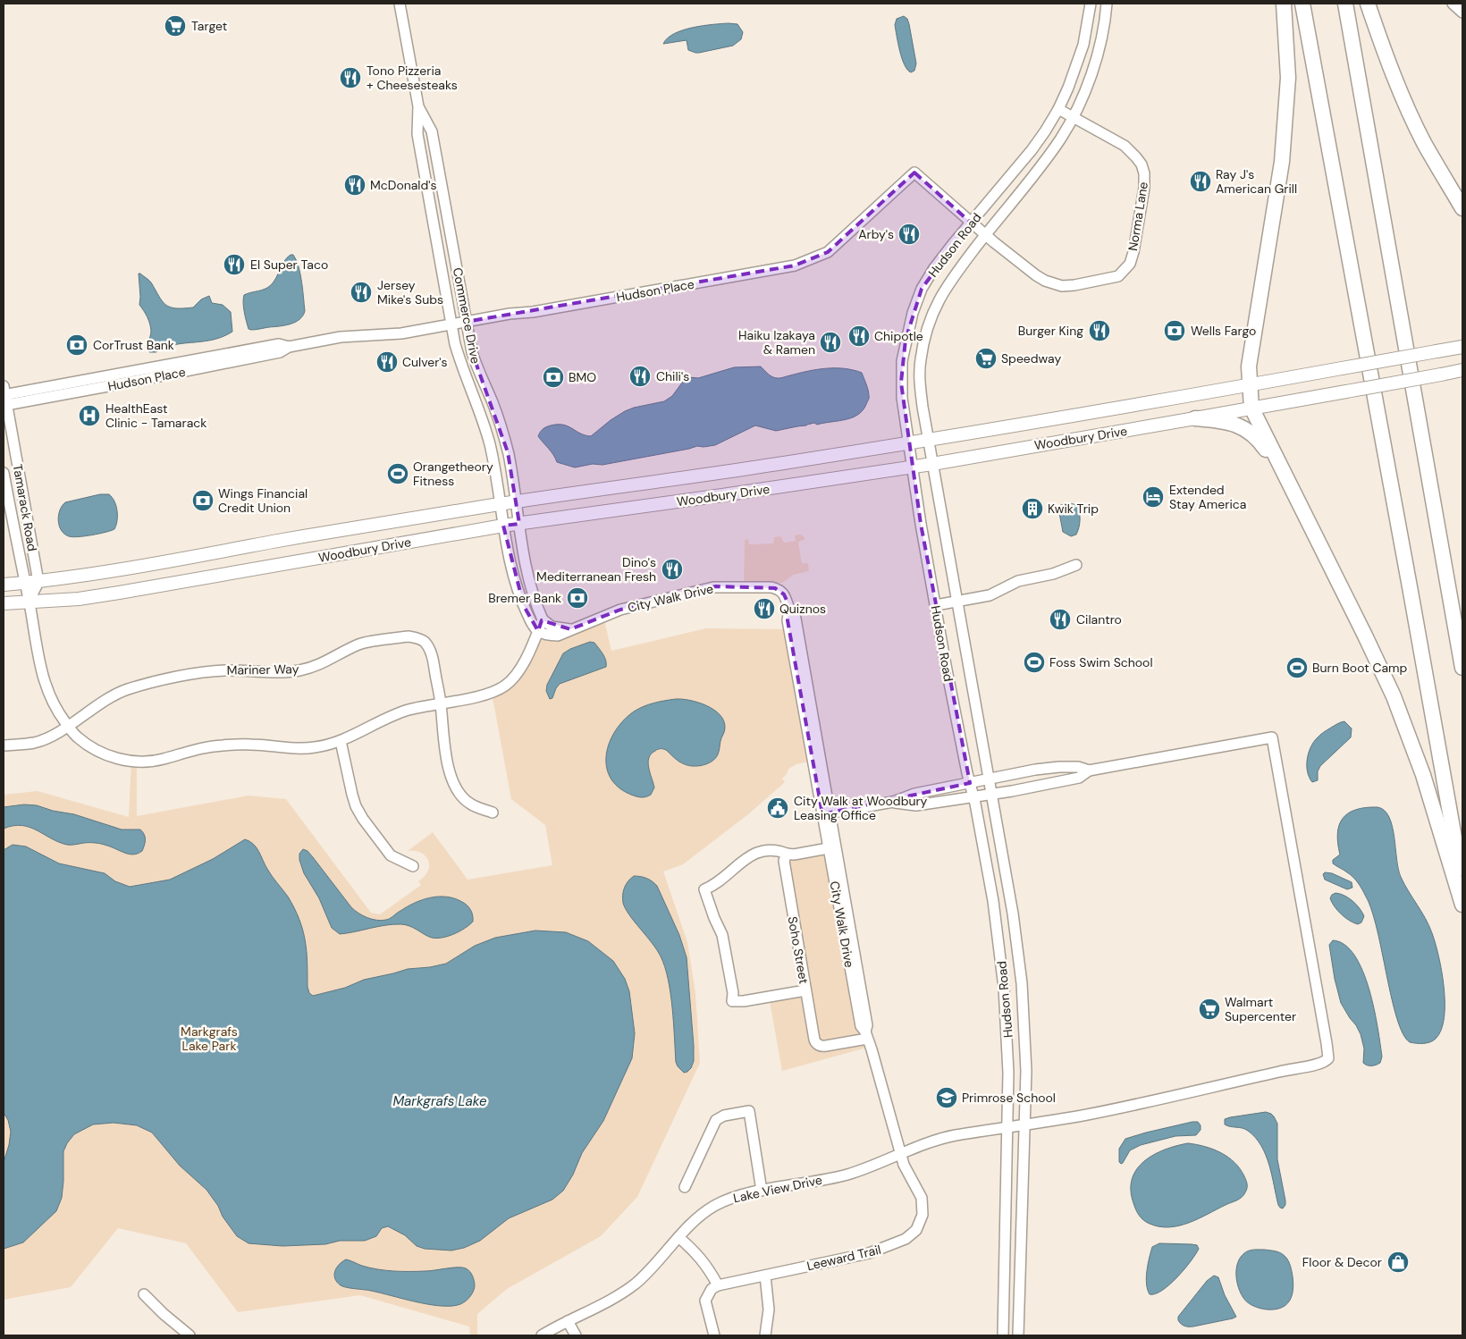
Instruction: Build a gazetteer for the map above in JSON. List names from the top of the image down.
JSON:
{
  "streets": {
    "main road": ["Woodbury Drive"],
    "street": [
      "Norma Lane",
      "Hudson Road",
      "Hudson Place",
      "Commerce Drive",
      "Tamarack Road",
      "City Walk Drive",
      "Mariner Way",
      "Soho Street",
      "Lake View Drive",
      "Leeward Trail"
    ]
  },
  "crossings": [
    ["Norma Lane", "Hudson Road"],
    ["Norma Lane", "Hudson Place"],
    ["Hudson Road", "Hudson Place"],
    ["Hudson Road", "Woodbury Drive"],
    ["Hudson Road", "Lake View Drive"],
    ["Hudson Place", "Commerce Drive"],
    ["Hudson Place", "Tamarack Road"],
    ["Commerce Drive", "Woodbury Drive"],
    ["Commerce Drive", "Tamarack Road"],
    ["Commerce Drive", "City Walk Drive"],
    ["Woodbury Drive", "Tamarack Road"],
    ["Tamarack Road", "City Walk Drive"],
    ["Tamarack Road", "Mariner Way"],
    ["City Walk Drive", "Soho Street"],
    ["City Walk Drive", "Lake View Drive"],
    ["City Walk Drive", "Leeward Trail"],
    ["Lake View Drive", "Leeward Trail"]
  ],
  "water": ["Markgrafs Lake"],
  "parks": ["Markgrafs Lake Park"],
  "places": {
    "supermarket": ["Target", "Speedway", "Walmart Supercenter"],
    "restaurant": [
      "Tono Pizzeria + Cheesesteaks",
      "Ray J's American Grill",
      "McDonald's",
      "Arby's",
      "El Super Taco",
      "Jersey Mike's Subs",
      "Burger King",
      "Chipotle",
      "Haiku Izakaya & Ramen",
      "Culver's",
      "Chili's",
      "Dino's Mediterranean Fresh",
      "Quiznos",
      "Cilantro"
    ],
    "bank": [
      "Wells Fargo",
      "CorTrust Bank",
      "BMO",
      "Wings Financial Credit Union",
      "Bremer Bank"
    ],
    "hospital": ["HealthEast Clinic - Tamarack"],
    "sports": ["Orangetheory Fitness", "Foss Swim School", "Burn Boot Camp"],
    "hotel": ["Extended Stay America"],
    "building": ["Kwik Trip"],
    "public building": ["City Walk at Woodbury Leasing Office"],
    "school or university": ["Primrose School"],
    "shop": ["Floor & Decor"]
  }
}
